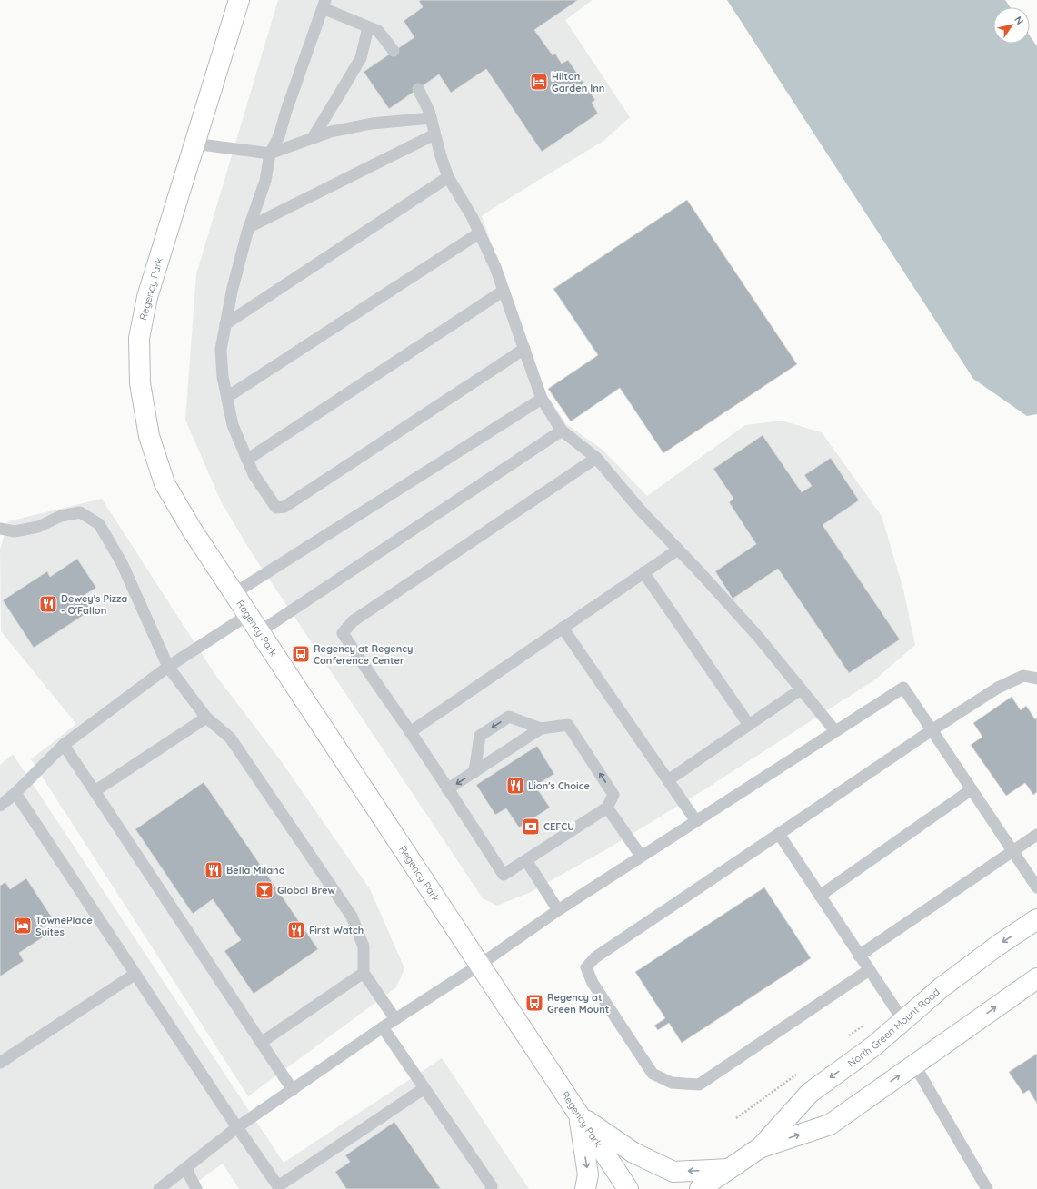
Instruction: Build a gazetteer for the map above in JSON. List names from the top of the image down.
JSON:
{
  "streets": {
    "street": ["Regency Park", "North Green Mount Road"]
  },
  "places": {
    "hotel": ["Hilton Garden Inn", "TownePlace Suites"],
    "restaurant": [
      "Dewey's Pizza - O'Fallon",
      "Lion's Choice",
      "Bella Milano",
      "First Watch"
    ],
    "bus stop": ["Regency at Regency Conference Center", "Regency at Green Mount"],
    "bank": ["CEFCU"],
    "bar": ["Global Brew"]
  },
  "north": "top right"
}
